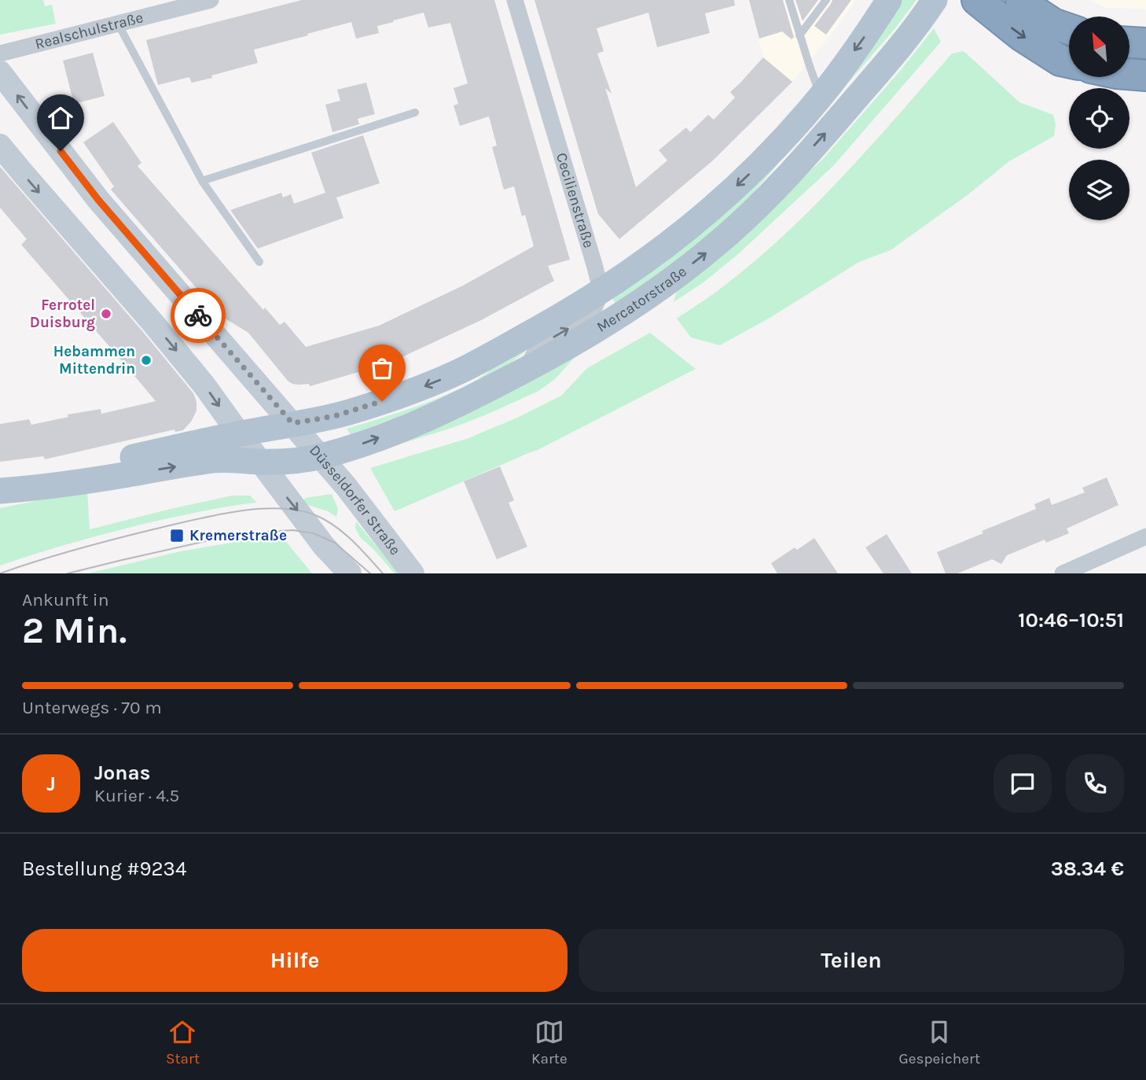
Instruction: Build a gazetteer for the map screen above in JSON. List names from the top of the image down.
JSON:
{
  "streets": {
    "main road": ["Mercatorstraße", "Düsseldorfer Straße"],
    "street": ["Realschulstraße", "Cecilienstraße"]
  },
  "crossings": [
    ["Cecilienstraße", "Mercatorstraße"],
    ["Mercatorstraße", "Düsseldorfer Straße"]
  ],
  "places": {
    "other": ["Ferrotel Duisburg", "Hebammen Mittendrin"],
    "transit": ["Kremerstraße"]
  },
  "north": "top left",
  "page": {
    "heading": ["2 Min.", "Ankunft in", "10:46–10:51"],
    "panel": [
      "Jonas",
      "Kurier · 4.5",
      "Bestellung #9234",
      "38.34 €"
    ],
    "bar": "Unterwegs · 70 m",
    "round": "J",
    "buttons": ["Hilfe", "Teilen"],
    "tabs": ["Start", "Karte", "Gespeichert"]
  }
}
